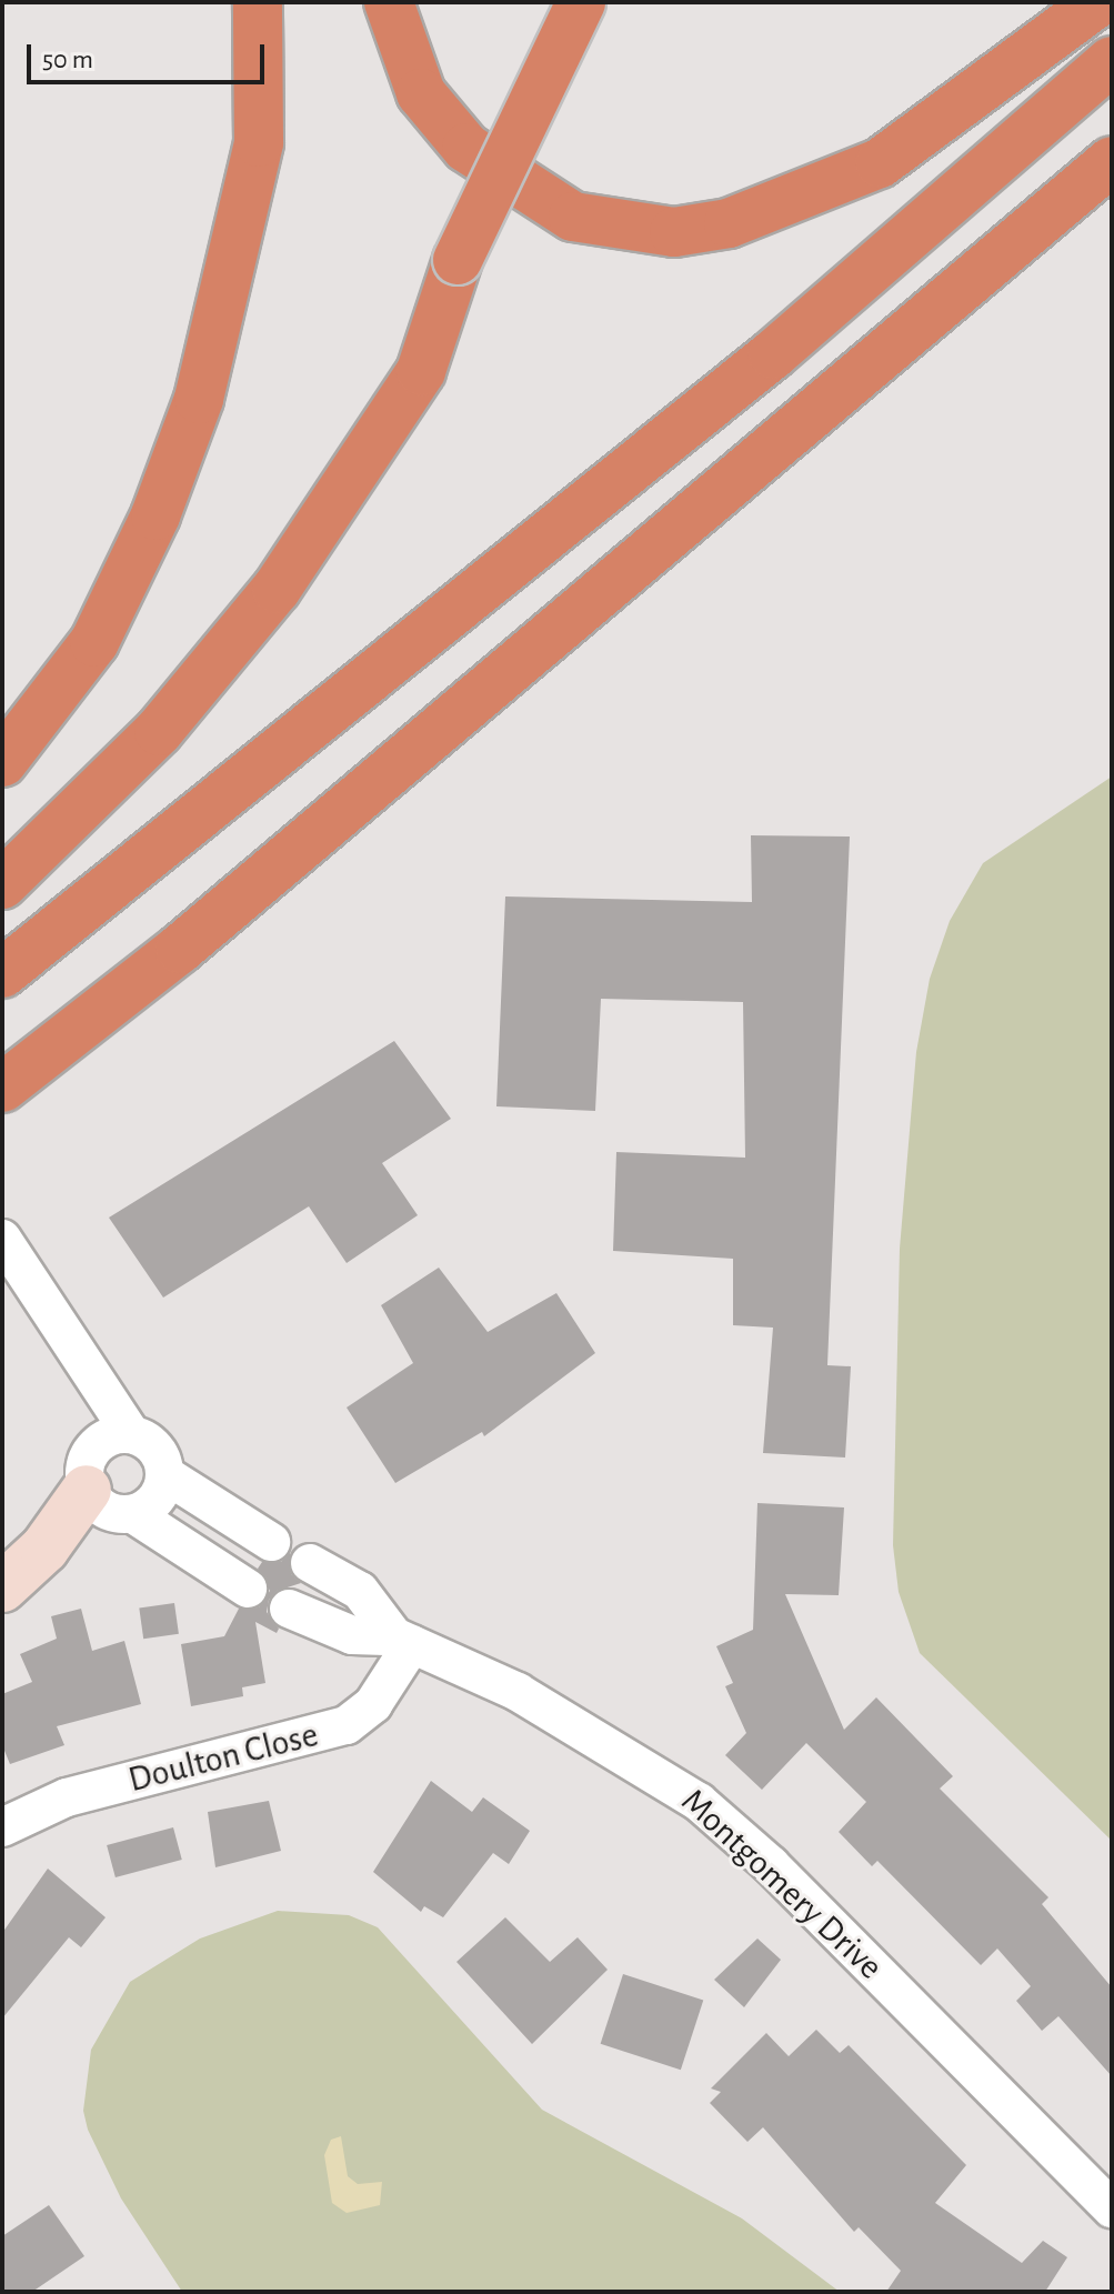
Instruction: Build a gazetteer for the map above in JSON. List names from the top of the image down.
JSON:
{
  "streets": {
    "street": ["Doulton Close", "Montgomery Drive"]
  },
  "crossings": [
    ["Doulton Close", "Montgomery Drive"]
  ],
  "scale_bar": "50 m"
}
